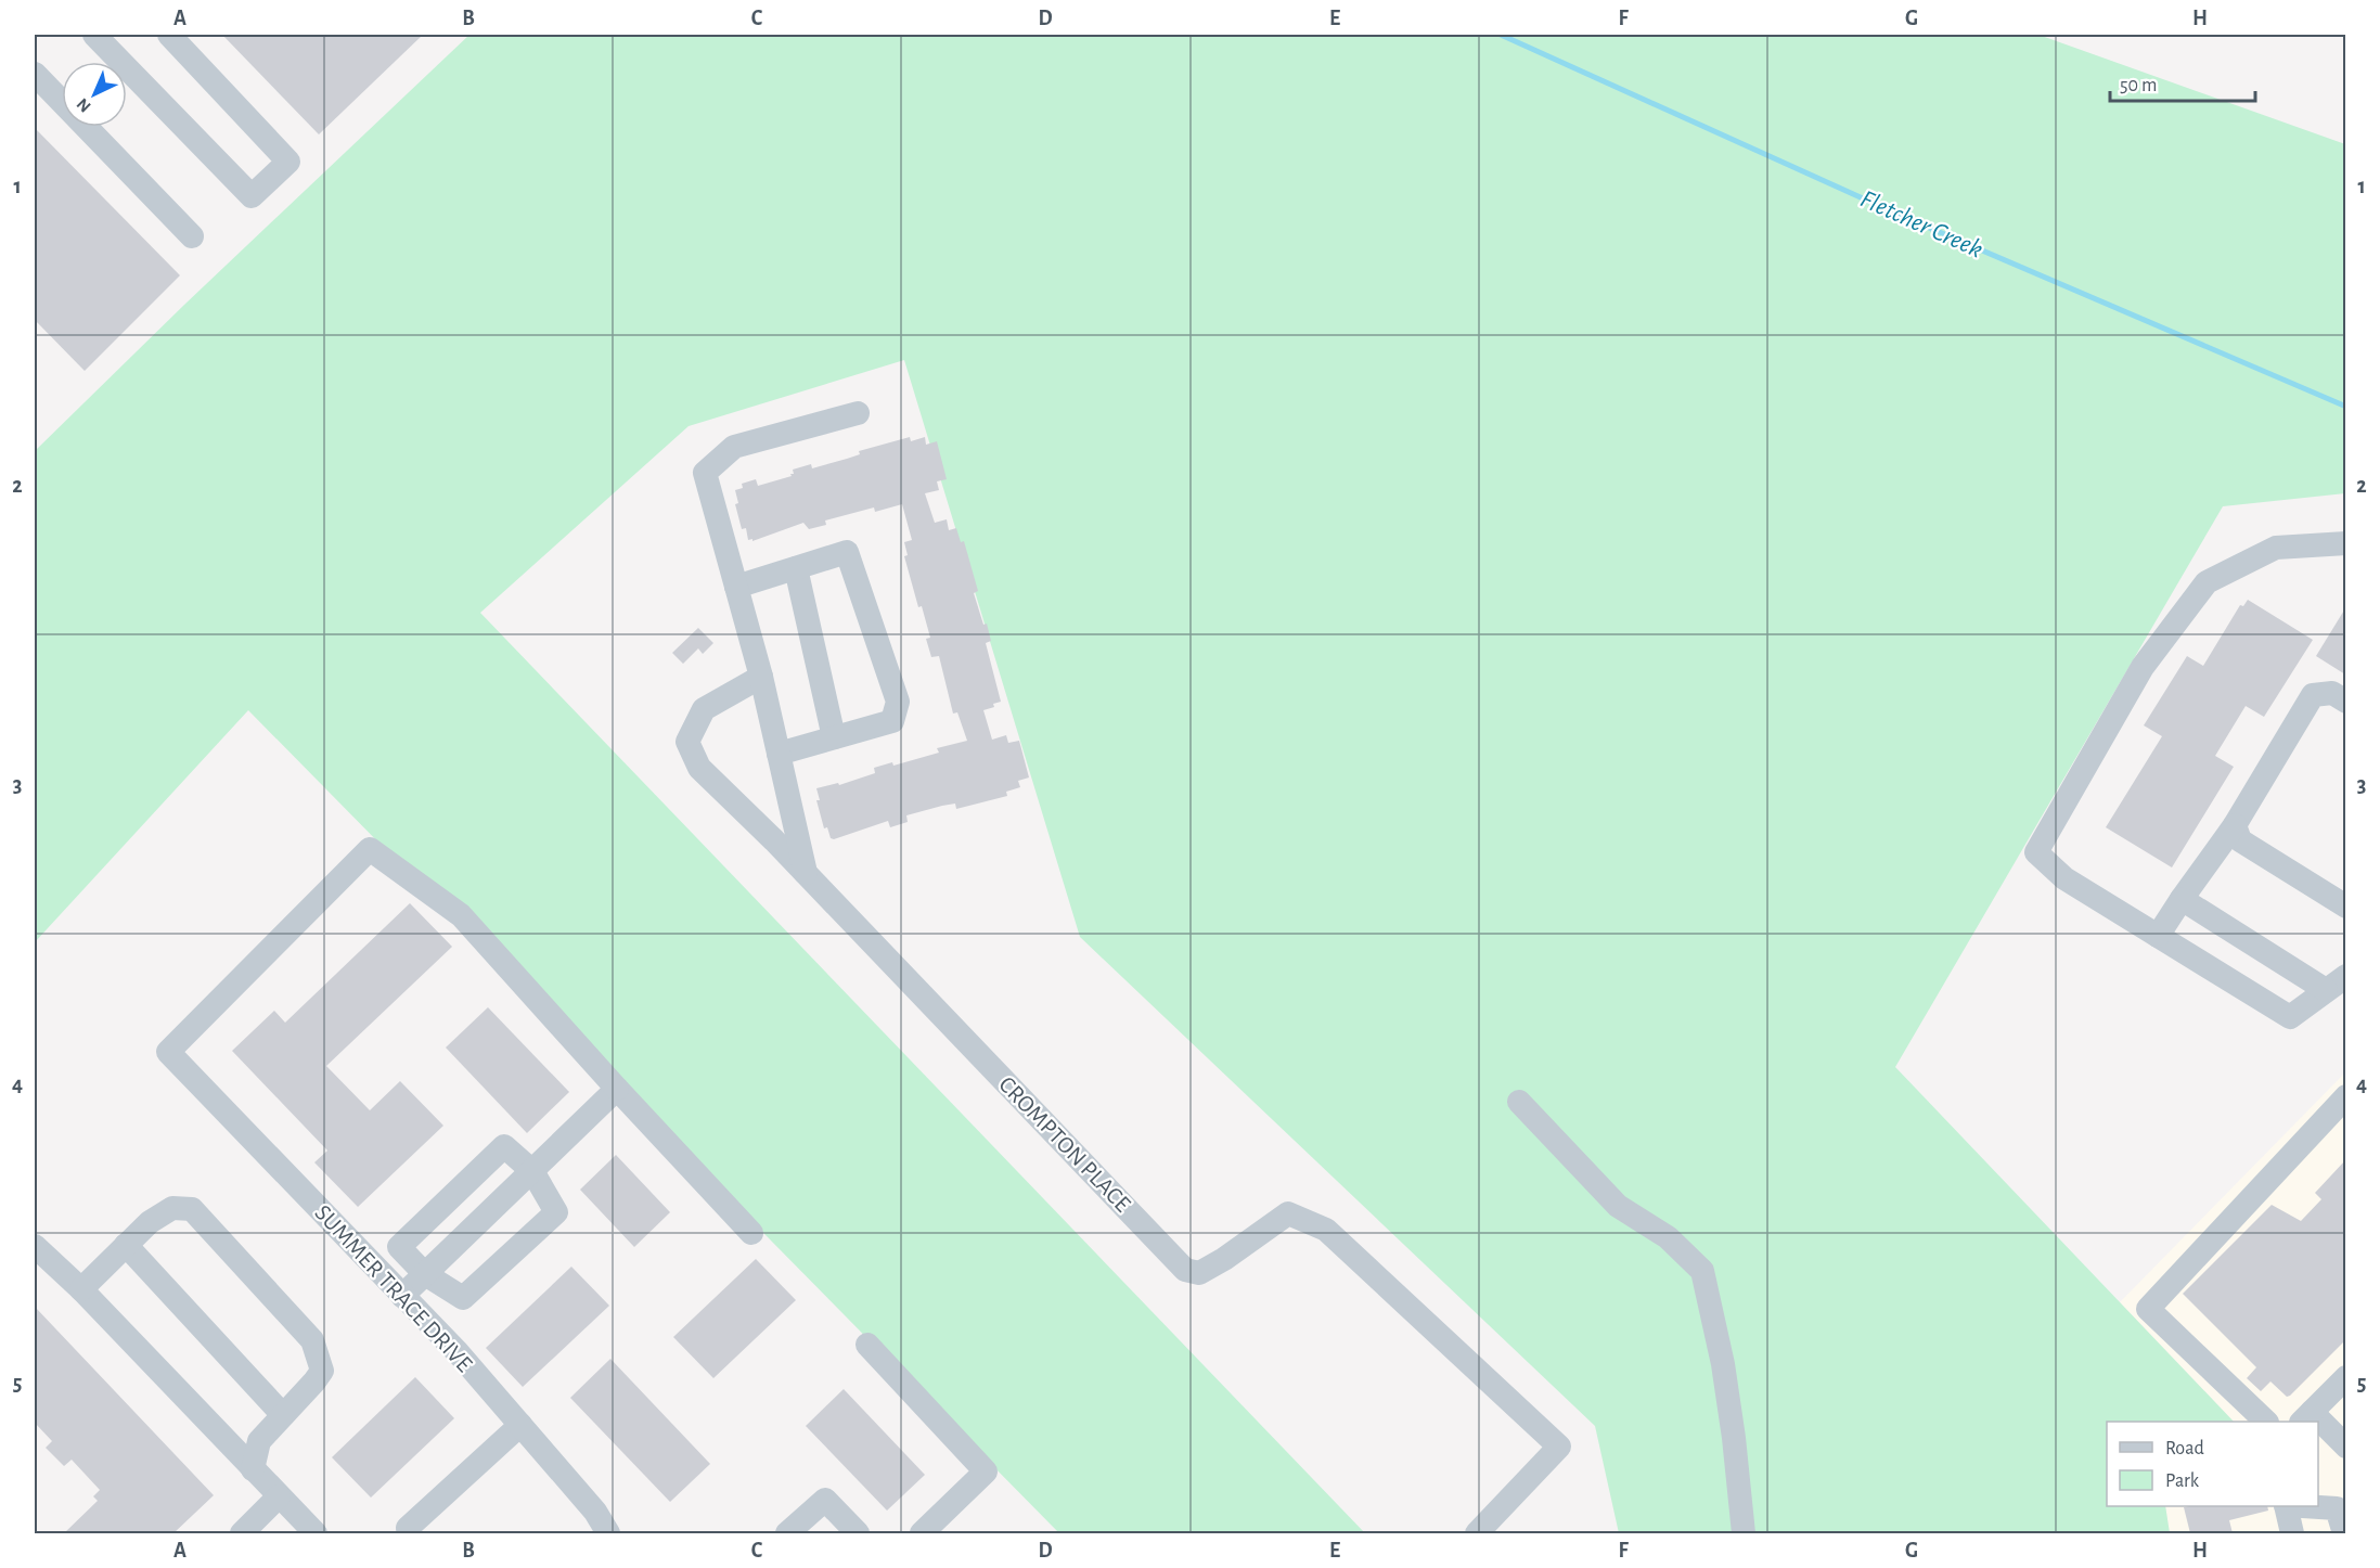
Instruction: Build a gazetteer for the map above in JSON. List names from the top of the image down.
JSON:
{
  "streets": {
    "street": ["CROMPTON PLACE", "SUMMER TRACE DRIVE"]
  },
  "water": ["Fletcher Creek"],
  "legend": ["Road", "Park"],
  "scale_bar": "50 m",
  "north": "bottom left",
  "grid": {
    "columns": [
      "A",
      "B",
      "C",
      "D",
      "E",
      "F",
      "G",
      "H"
    ],
    "rows": [
      "1",
      "2",
      "3",
      "4",
      "5"
    ]
  }
}
